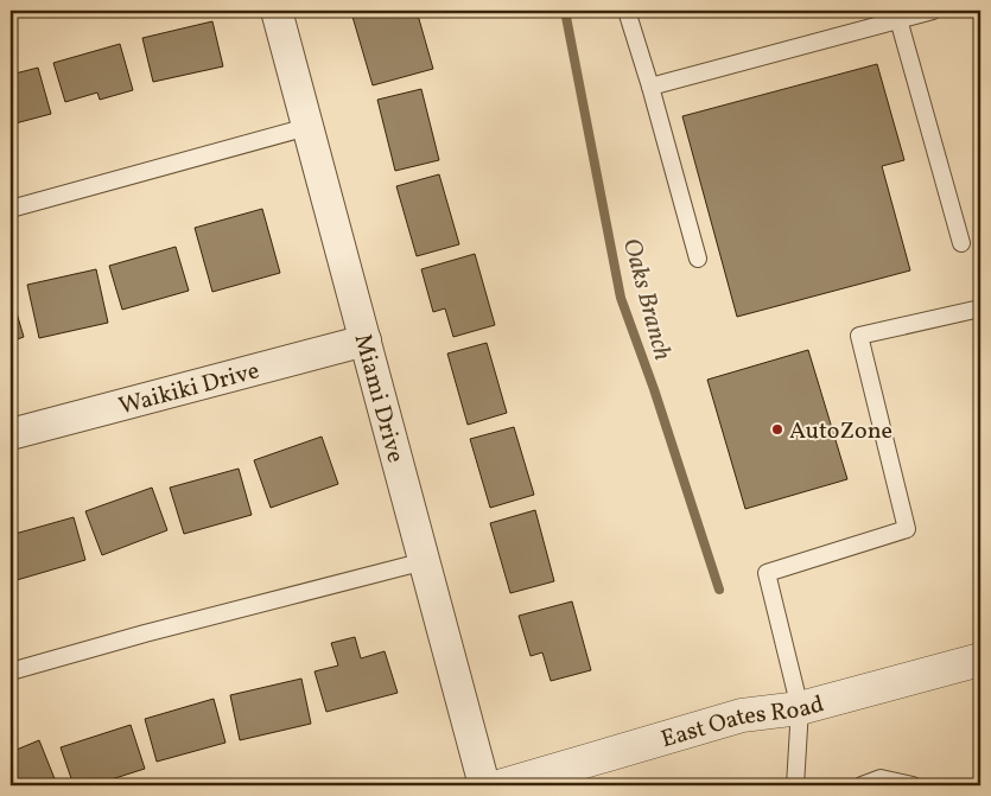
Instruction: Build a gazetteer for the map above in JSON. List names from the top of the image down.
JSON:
{
  "streets": {
    "street": ["Waikiki Drive", "Miami Drive", "East Oates Road"]
  },
  "crossings": [
    ["Waikiki Drive", "Miami Drive"]
  ],
  "water": ["Oaks Branch"],
  "places": ["AutoZone"]
}
